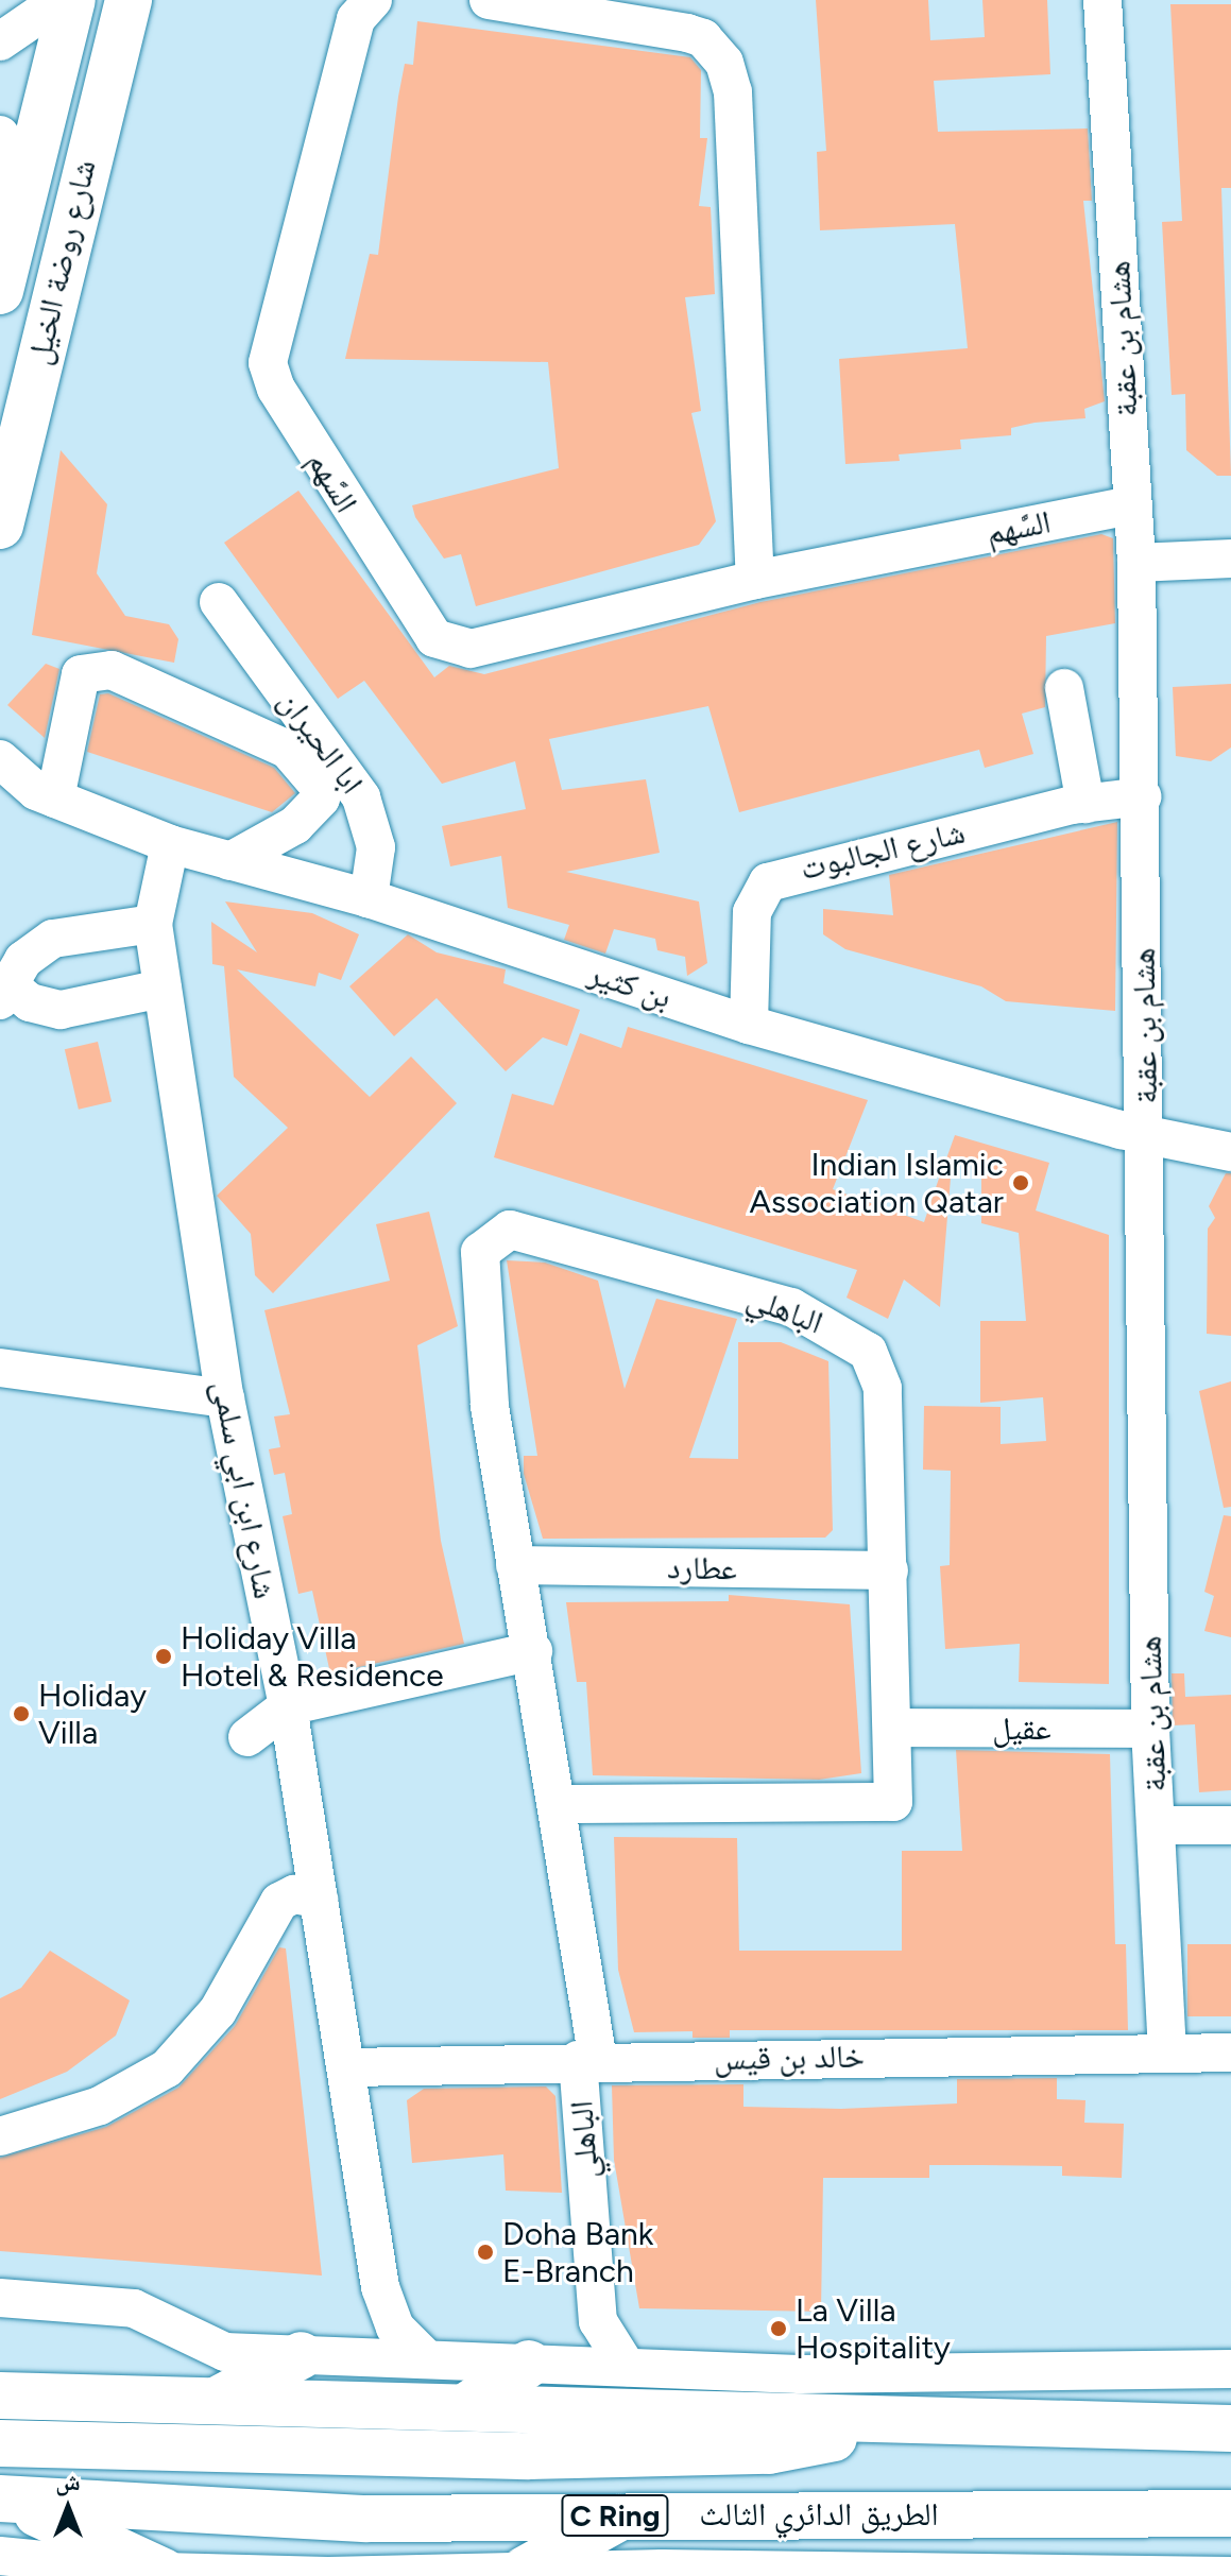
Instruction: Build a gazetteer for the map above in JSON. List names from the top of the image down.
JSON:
{
  "streets": {
    "main road": ["شارع روضة الخيل", "الطريق الدائري الثالث", "C Ring"],
    "street": [
      "هشام بن عقبة",
      "السَّهم",
      "ابا الحيران",
      "شارع الجالبوت",
      "بن كثير",
      "الباهلي",
      "شارع ابن ابي سلمى",
      "عطارد",
      "عقيل",
      "خالد بن قيس"
    ]
  },
  "crossings": [
    ["هشام بن عقبة", "السَّهم"],
    ["هشام بن عقبة", "شارع الجالبوت"],
    ["هشام بن عقبة", "بن كثير"],
    ["هشام بن عقبة", "عقيل"],
    ["هشام بن عقبة", "خالد بن قيس"],
    ["ابا الحيران", "بن كثير"],
    ["شارع الجالبوت", "بن كثير"],
    ["بن كثير", "شارع ابن ابي سلمى"],
    ["الباهلي", "عطارد"],
    ["الباهلي", "عقيل"],
    ["الباهلي", "خالد بن قيس"],
    ["شارع ابن ابي سلمى", "خالد بن قيس"]
  ],
  "places": [
    "Indian Islamic Association Qatar",
    "Holiday Villa Hotel & Residence",
    "Holiday Villa",
    "Doha Bank E-Branch",
    "La Villa Hospitality"
  ],
  "north": "top"
}
